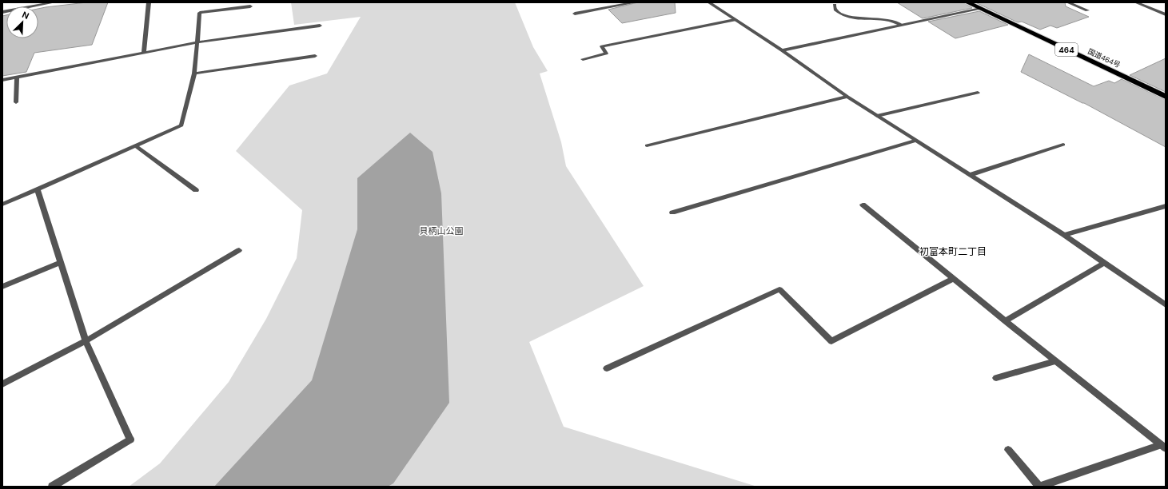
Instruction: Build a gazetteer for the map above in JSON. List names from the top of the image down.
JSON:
{
  "streets": {
    "highway": ["464", "国道464号"]
  },
  "districts": ["初富本町二丁目"],
  "parks": ["貝柄山公園"],
  "north": "top right"
}
